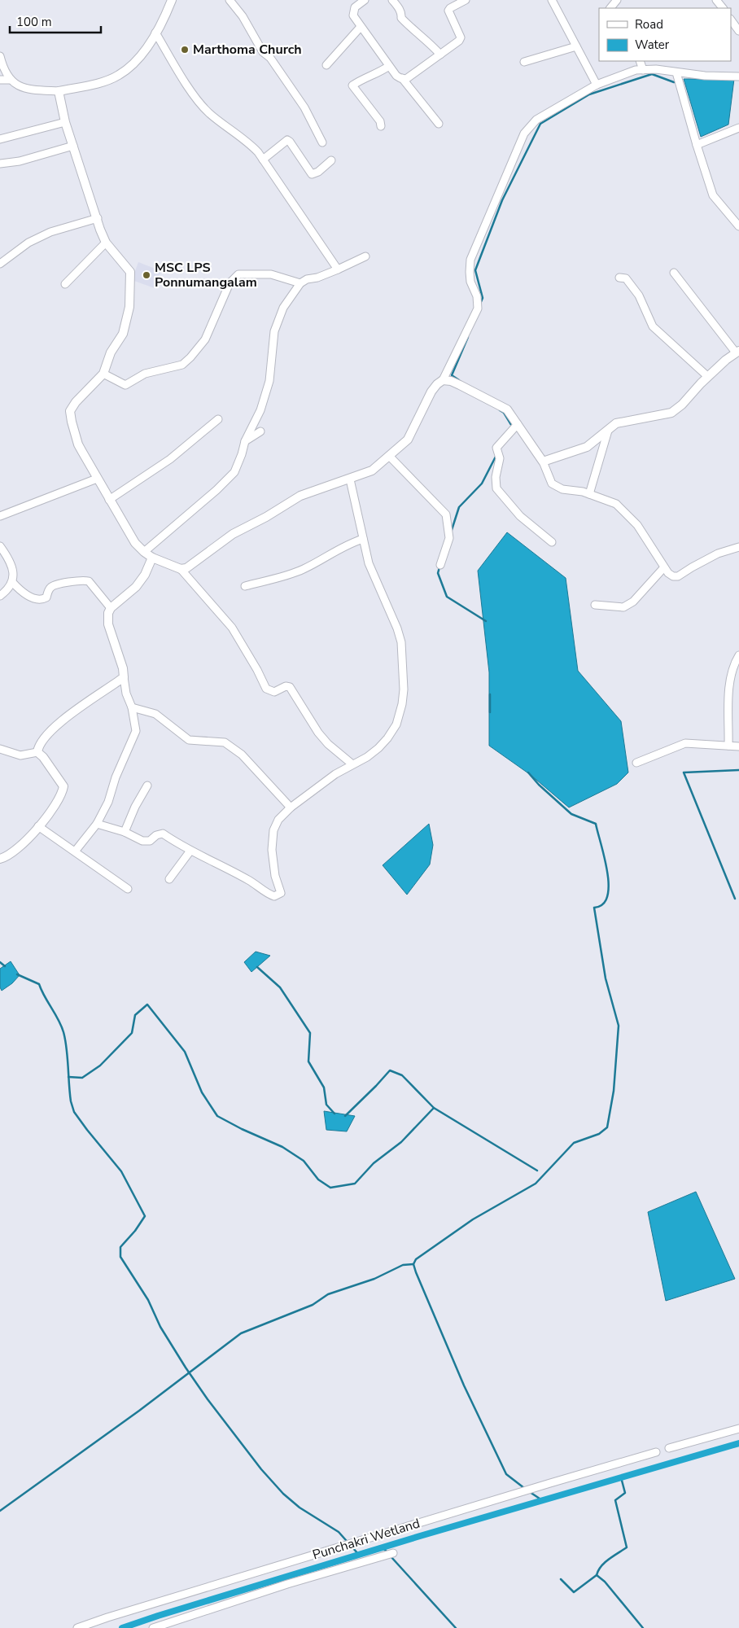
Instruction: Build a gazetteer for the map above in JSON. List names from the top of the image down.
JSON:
{
  "streets": {
    "street": ["Punchakri Wetland"]
  },
  "places": ["Marthoma Church", "MSC LPS Ponnumangalam"],
  "legend": ["Road", "Water"],
  "scale_bar": "100 m"
}
